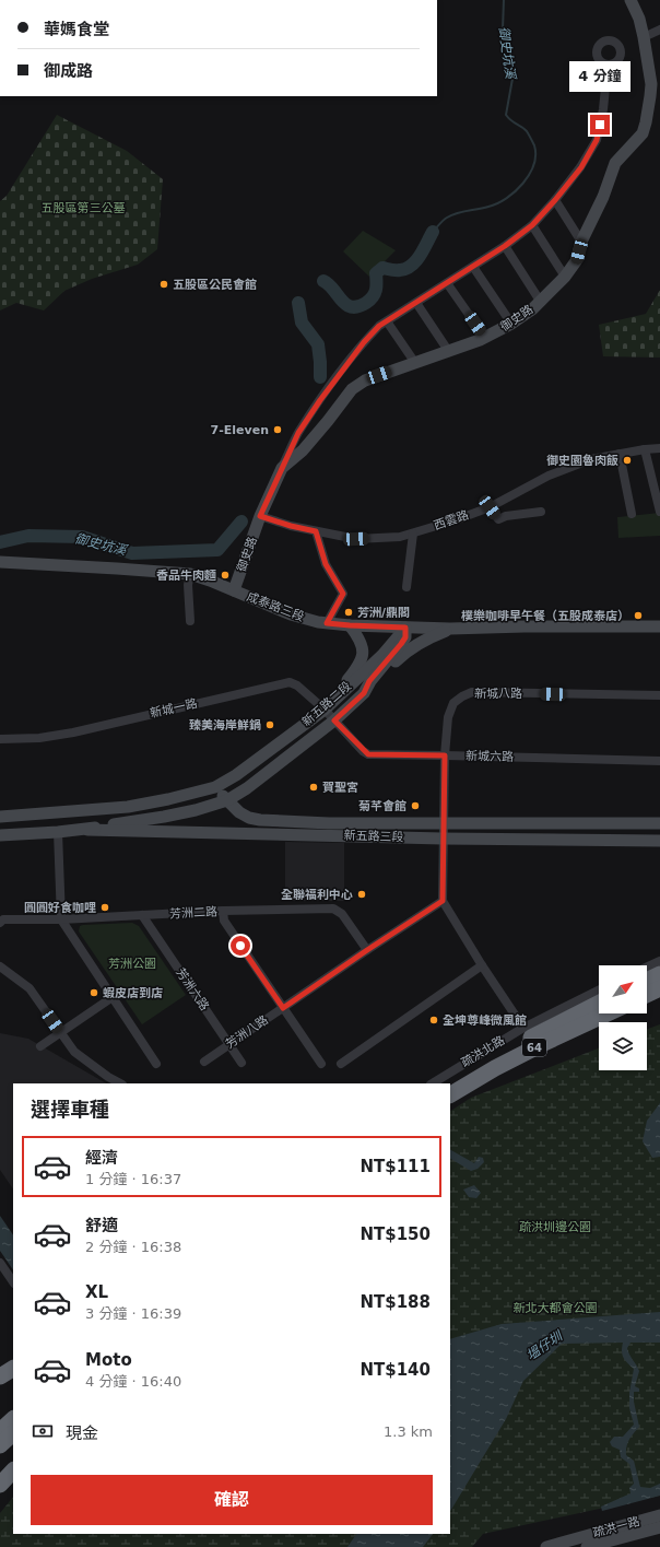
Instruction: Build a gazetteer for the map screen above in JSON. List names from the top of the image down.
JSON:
{
  "streets": {
    "highway": ["64"],
    "street": [
      "御史路",
      "西雲路",
      "成泰路三段",
      "新城八路",
      "新五路二段",
      "新城一路",
      "新城六路",
      "新五路三段",
      "芳洲二路",
      "芳洲六路",
      "芳洲八路",
      "疏洪北路",
      "疏洪一路"
    ]
  },
  "crossings": [
    ["御史路", "西雲路"],
    ["御史路", "成泰路三段"],
    ["成泰路三段", "新五路二段"],
    ["新城八路", "新城六路"],
    ["新城八路", "新五路三段"],
    ["新城八路", "芳洲八路"],
    ["新五路二段", "新城一路"],
    ["新五路二段", "新城六路"],
    ["新五路二段", "新五路三段"],
    ["新城一路", "新城六路"],
    ["芳洲二路", "芳洲六路"],
    ["芳洲二路", "芳洲八路"],
    ["芳洲六路", "芳洲八路"]
  ],
  "water": ["御史坑溪", "塭仔圳"],
  "parks": [
    "五股區第三公墓",
    "芳洲公園",
    "疏洪圳邊公園",
    "新北大都會公園"
  ],
  "places": [
    "五股區公民會館",
    "7-Eleven",
    "御史園魯肉飯",
    "香品牛肉麵",
    "芳洲/鼎閣",
    "樸樂咖啡早午餐（五股成泰店）",
    "臻美海岸鮮鍋",
    "賀聖宮",
    "菊芊會館",
    "全聯福利中心",
    "圓圓好食咖哩",
    "蝦皮店到店",
    "全坤尊峰微風館"
  ],
  "north": "top right",
  "page": {
    "banner": ["華媽食堂", "御成路"],
    "bubble": "4 分鐘",
    "heading": "選擇車種",
    "list": [
      {
        "name": "經濟",
        "note": "1 分鐘 · 16:37",
        "value": "NT$111"
      },
      {
        "name": "舒適",
        "note": "2 分鐘 · 16:38",
        "value": "NT$150"
      },
      {
        "name": "XL",
        "note": "3 分鐘 · 16:39",
        "value": "NT$188"
      },
      {
        "name": "Moto",
        "note": "4 分鐘 · 16:40",
        "value": "NT$140"
      }
    ],
    "pay": ["現金", "1.3 km"],
    "buttons": "確認"
  }
}
